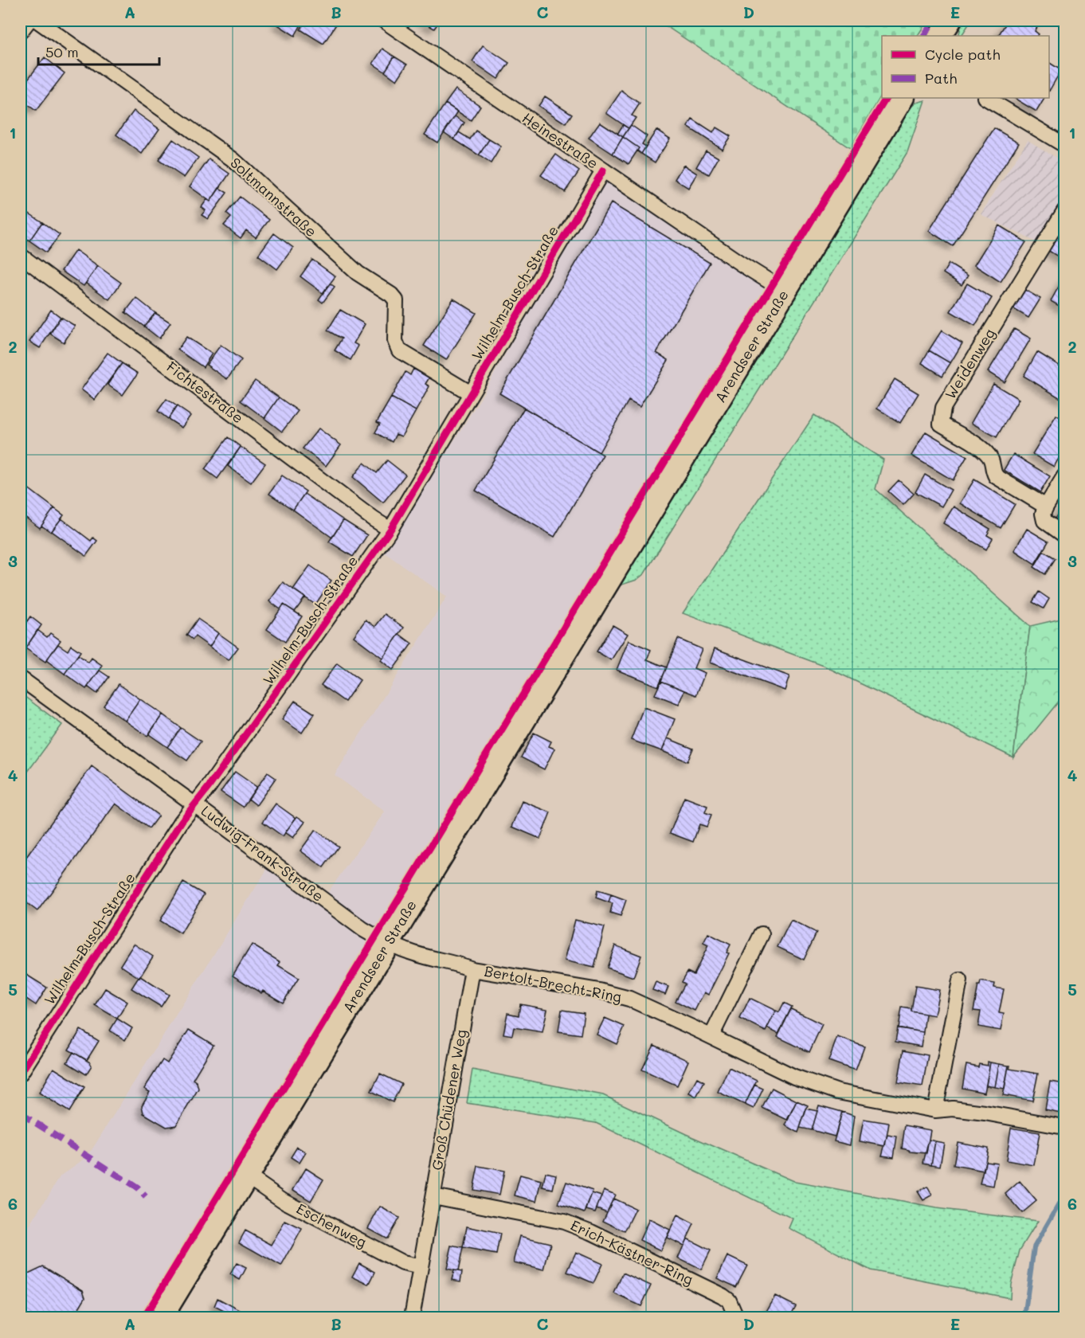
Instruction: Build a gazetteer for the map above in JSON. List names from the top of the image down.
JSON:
{
  "streets": {
    "main road": ["Arendseer Straße"],
    "street": [
      "Heinestraße",
      "Soltmannstraße",
      "Wilhelm-Busch-Straße",
      "Weidenweg",
      "Fichtestraße",
      "Ludwig-Frank-Straße",
      "Bertolt-Brecht-Ring",
      "Groß Chüdener Weg",
      "Eschenweg",
      "Erich-Kästner-Ring"
    ]
  },
  "crossings": [
    ["Heinestraße", "Wilhelm-Busch-Straße"],
    ["Heinestraße", "Arendseer Straße"],
    ["Soltmannstraße", "Wilhelm-Busch-Straße"],
    ["Wilhelm-Busch-Straße", "Fichtestraße"],
    ["Wilhelm-Busch-Straße", "Ludwig-Frank-Straße"],
    ["Arendseer Straße", "Ludwig-Frank-Straße"],
    ["Arendseer Straße", "Eschenweg"],
    ["Bertolt-Brecht-Ring", "Groß Chüdener Weg"],
    ["Groß Chüdener Weg", "Eschenweg"],
    ["Groß Chüdener Weg", "Erich-Kästner-Ring"]
  ],
  "legend": ["Cycle path", "Path"],
  "scale_bar": "50 m",
  "grid": {
    "columns": [
      "A",
      "B",
      "C",
      "D",
      "E"
    ],
    "rows": [
      "1",
      "2",
      "3",
      "4",
      "5",
      "6"
    ]
  }
}
